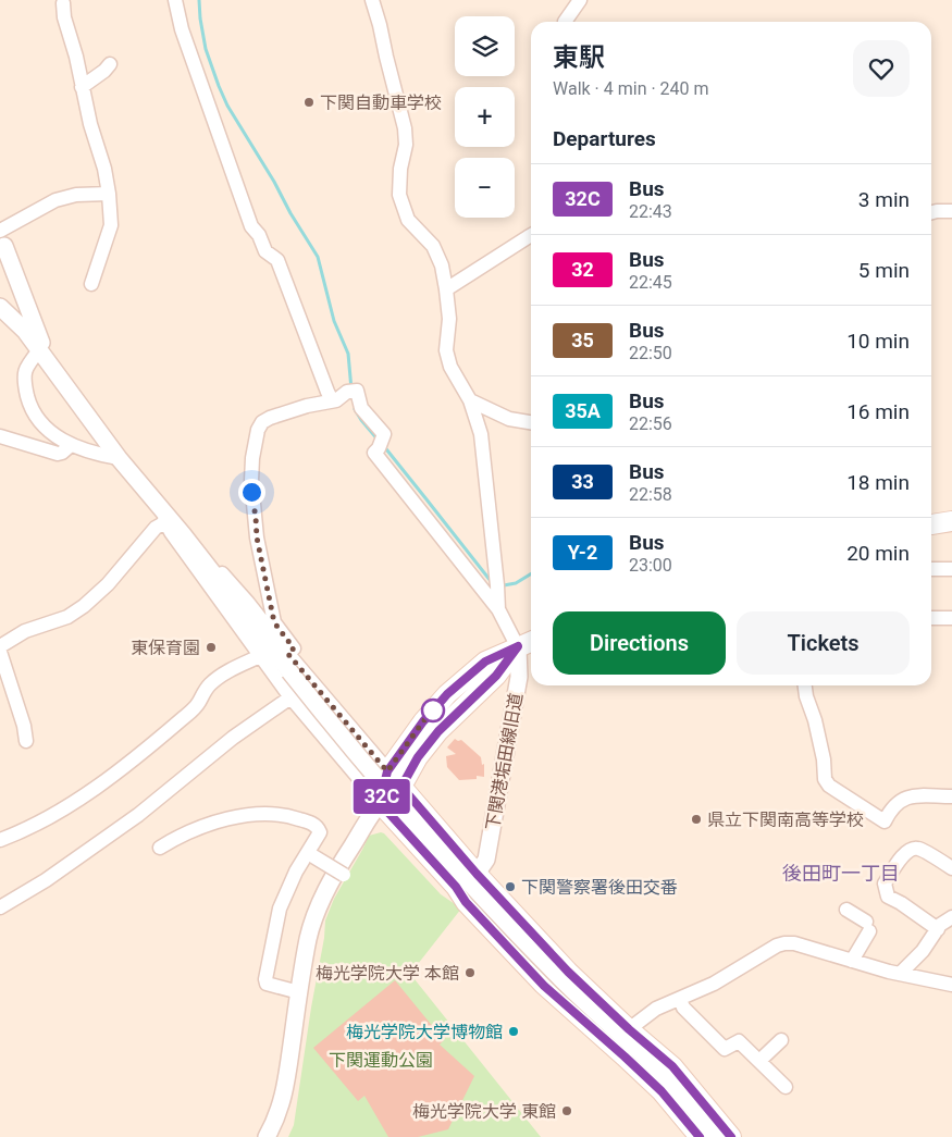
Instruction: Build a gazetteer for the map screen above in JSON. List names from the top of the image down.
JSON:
{
  "streets": {
    "street": ["下関港垢田線旧道"]
  },
  "districts": ["後田町一丁目"],
  "parks": ["下関運動公園"],
  "places": [
    "下関自動車学校",
    "東保育園",
    "県立下関南高等学校",
    "下関警察署後田交番",
    "梅光学院大学 本館",
    "梅光学院大学博物館",
    "梅光学院大学 東館"
  ],
  "lines": ["bus line 32C"],
  "page": {
    "on_map": "32C",
    "map_buttons": ["+", "−"],
    "heading": [
      ["東駅", "Walk · 4 min · 240 m"],
      "Departures"
    ],
    "list": [
      {
        "mark": "32C",
        "name": "Bus",
        "note": "22:43",
        "value": "3 min"
      },
      {
        "mark": "32",
        "name": "Bus",
        "note": "22:45",
        "value": "5 min"
      },
      {
        "mark": "35",
        "name": "Bus",
        "note": "22:50",
        "value": "10 min"
      },
      {
        "mark": "35A",
        "name": "Bus",
        "note": "22:56",
        "value": "16 min"
      },
      {
        "mark": "33",
        "name": "Bus",
        "note": "22:58",
        "value": "18 min"
      },
      {
        "mark": "Y-2",
        "name": "Bus",
        "note": "23:00",
        "value": "20 min"
      }
    ],
    "buttons": ["Directions", "Tickets"]
  }
}
